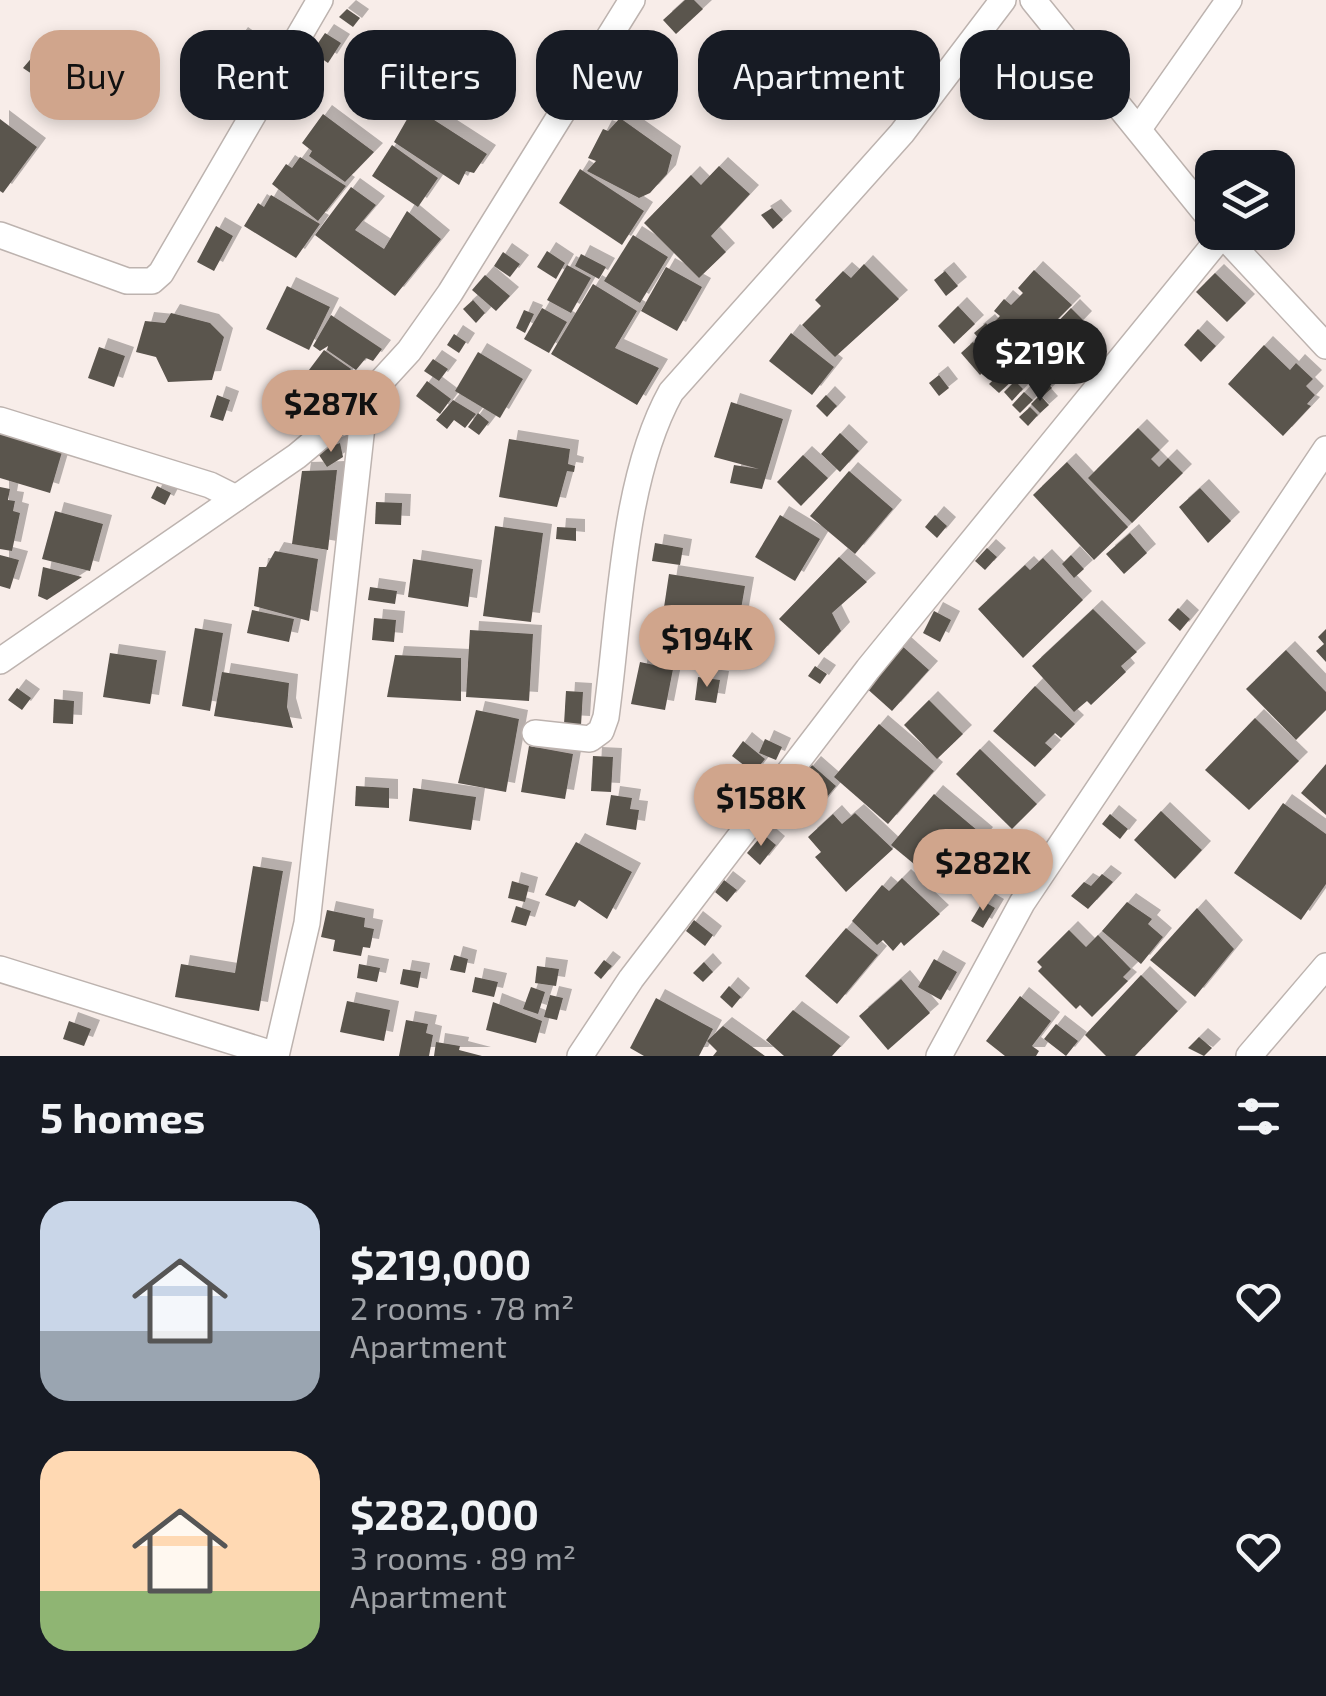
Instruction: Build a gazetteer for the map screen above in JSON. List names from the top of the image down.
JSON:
{
  "page": {
    "chip": [
      "Buy",
      "Rent",
      "Filters",
      "New",
      "Apartment",
      "House"
    ],
    "price": [
      "$219K",
      "$287K",
      "$194K",
      "$158K",
      "$282K"
    ],
    "heading": "5 homes",
    "list": [
      {
        "name": "$219,000",
        "note": "2 rooms · 78 m² · Apartment"
      },
      {
        "name": "$282,000",
        "note": "3 rooms · 89 m² · Apartment"
      }
    ]
  }
}
